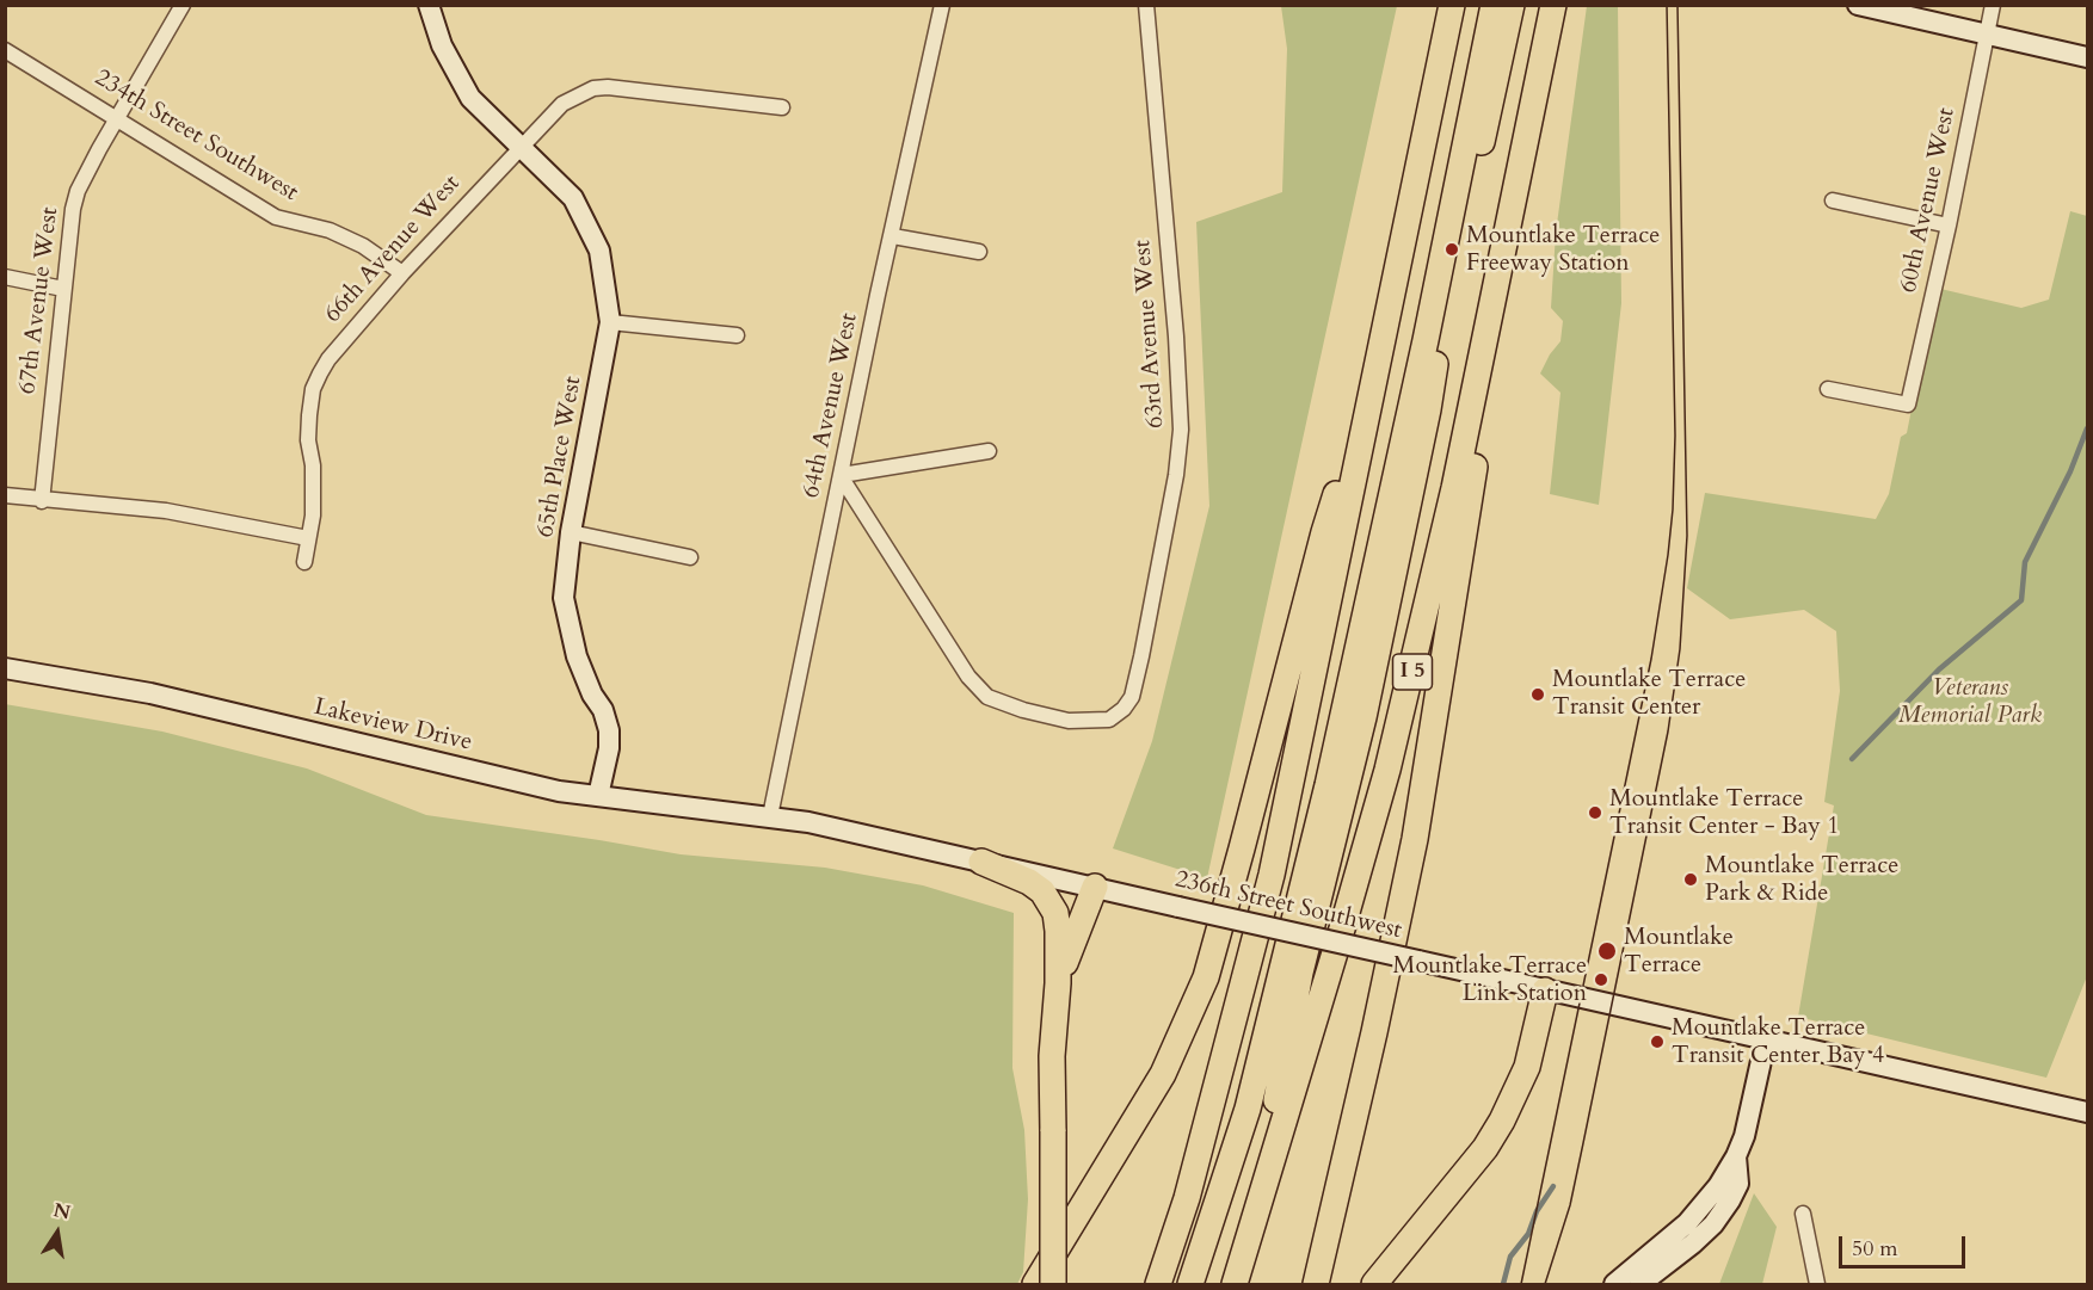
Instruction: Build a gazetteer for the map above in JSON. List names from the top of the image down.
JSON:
{
  "streets": {
    "highway": ["I 5"],
    "street": [
      "234th Street Southwest",
      "60th Avenue West",
      "66th Avenue West",
      "67th Avenue West",
      "63rd Avenue West",
      "64th Avenue West",
      "65th Place West",
      "Lakeview Drive",
      "236th Street Southwest"
    ]
  },
  "crossings": [
    ["234th Street Southwest", "66th Avenue West"],
    ["234th Street Southwest", "67th Avenue West"],
    ["66th Avenue West", "65th Place West"],
    ["63rd Avenue West", "64th Avenue West"],
    ["64th Avenue West", "Lakeview Drive"],
    ["64th Avenue West", "236th Street Southwest"],
    ["65th Place West", "Lakeview Drive"],
    ["Lakeview Drive", "236th Street Southwest"]
  ],
  "parks": ["Veterans Memorial Park"],
  "places": [
    "Mountlake Terrace Freeway Station",
    "Mountlake Terrace Transit Center",
    "Mountlake Terrace Transit Center - Bay 1",
    "Mountlake Terrace Park & Ride",
    "Mountlake Terrace",
    "Mountlake Terrace Link Station",
    "Mountlake Terrace Transit Center Bay 4"
  ],
  "scale_bar": "50 m",
  "north": "top"
}
